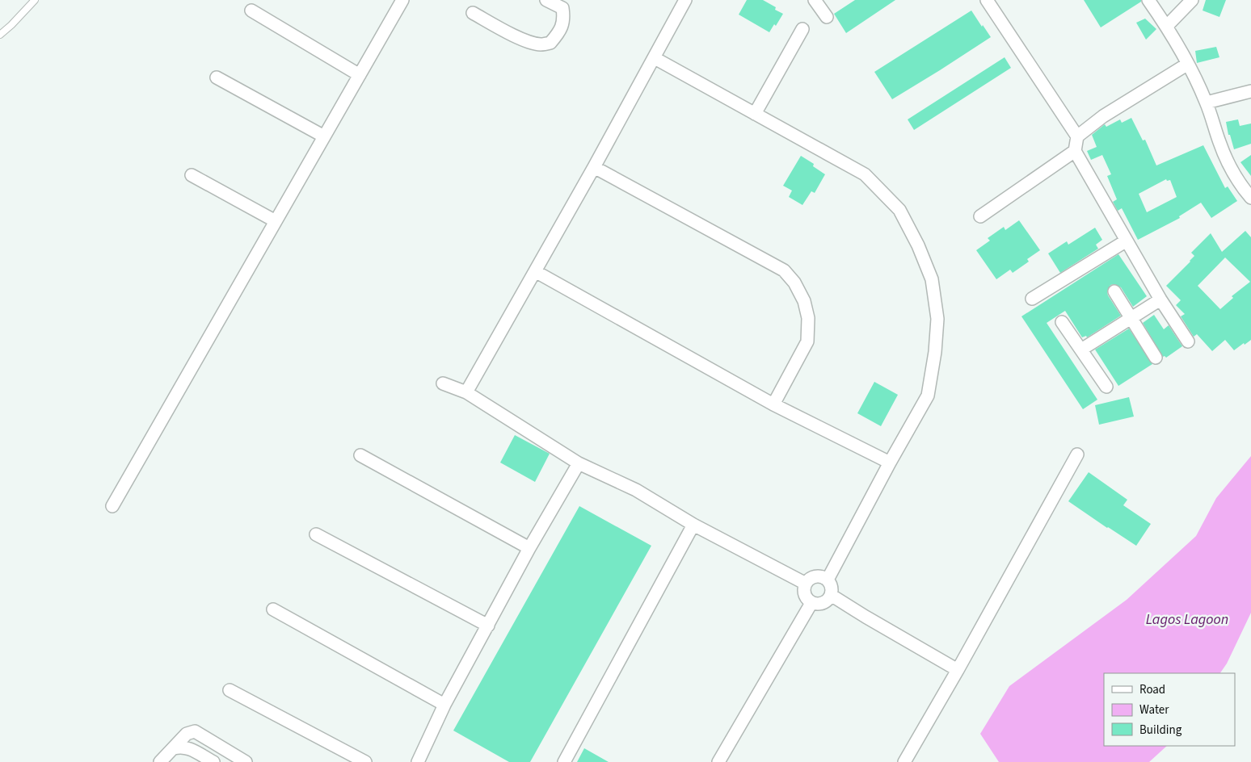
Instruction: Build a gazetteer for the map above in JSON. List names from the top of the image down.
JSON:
{
  "water": ["Lagos Lagoon"],
  "legend": ["Road", "Water", "Building"]
}
